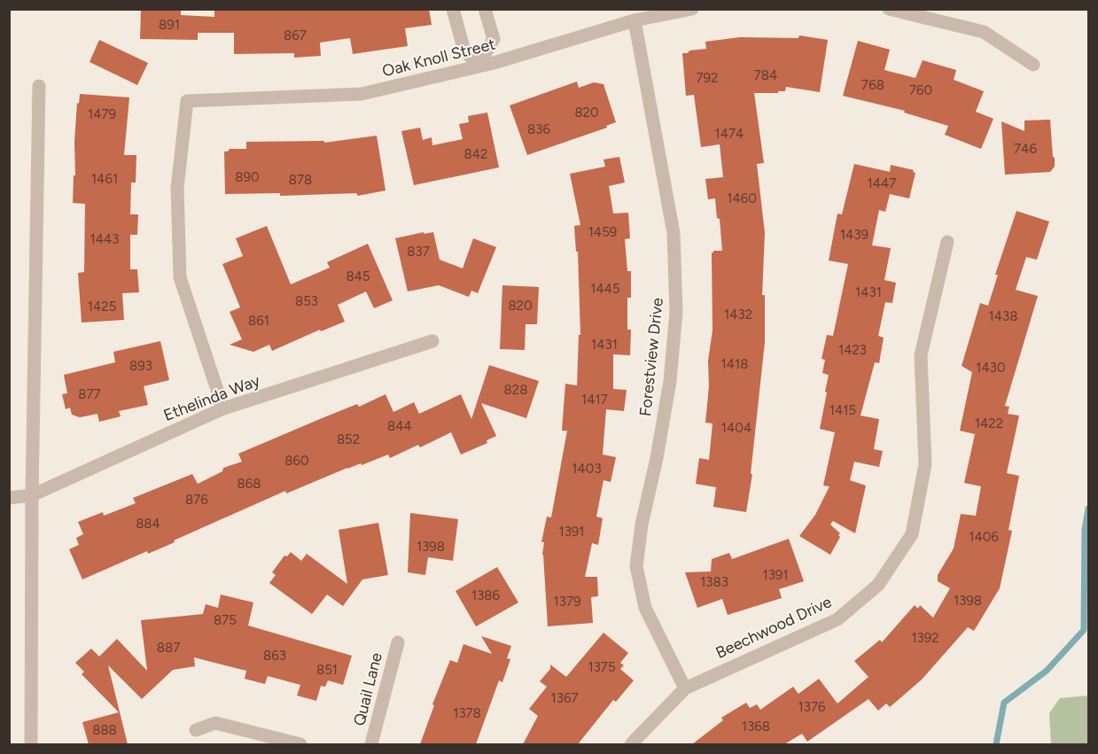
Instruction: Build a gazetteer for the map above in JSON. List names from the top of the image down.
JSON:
{
  "streets": {
    "street": [
      "Oak Knoll Street",
      "Forestview Drive",
      "Ethelinda Way",
      "Beechwood Drive",
      "Quail Lane"
    ]
  },
  "crossings": [
    ["Oak Knoll Street", "Forestview Drive"],
    ["Oak Knoll Street", "Ethelinda Way"],
    ["Forestview Drive", "Beechwood Drive"]
  ],
  "house_numbers": [
    "891",
    "867",
    "784",
    "792",
    "768",
    "760",
    "820",
    "1479",
    "836",
    "1474",
    "746",
    "842",
    "890",
    "1461",
    "878",
    "1447",
    "1460",
    "1459",
    "1439",
    "1443",
    "837",
    "845",
    "1445",
    "1431",
    "853",
    "820",
    "1425",
    "1432",
    "1438",
    "861",
    "1431",
    "1423",
    "1418",
    "893",
    "1430",
    "828",
    "877",
    "1417",
    "1415",
    "1422",
    "844",
    "1404",
    "852",
    "860",
    "1403",
    "868",
    "876",
    "884",
    "1391",
    "1406",
    "1398",
    "1391",
    "1383",
    "1386",
    "1398",
    "1379",
    "875",
    "1392",
    "887",
    "863",
    "1375",
    "851",
    "1367",
    "1376",
    "1378",
    "1368",
    "888"
  ]
}
